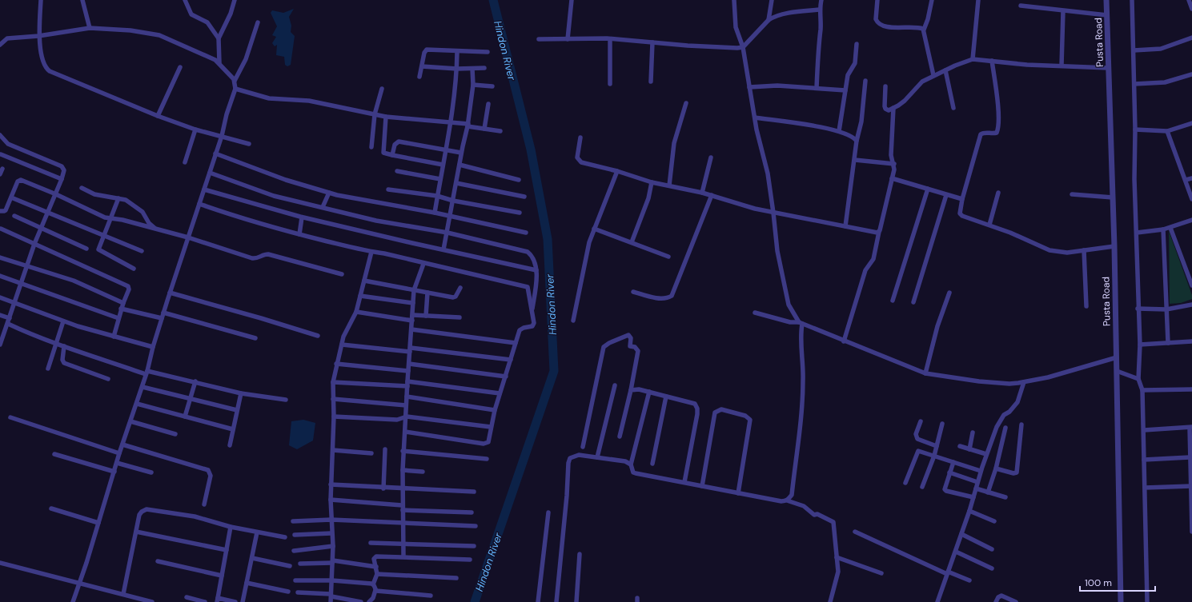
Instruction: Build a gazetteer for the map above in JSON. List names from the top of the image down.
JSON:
{
  "streets": {
    "street": ["Pusta Road"]
  },
  "water": ["Hindon River"],
  "scale_bar": "100 m"
}
